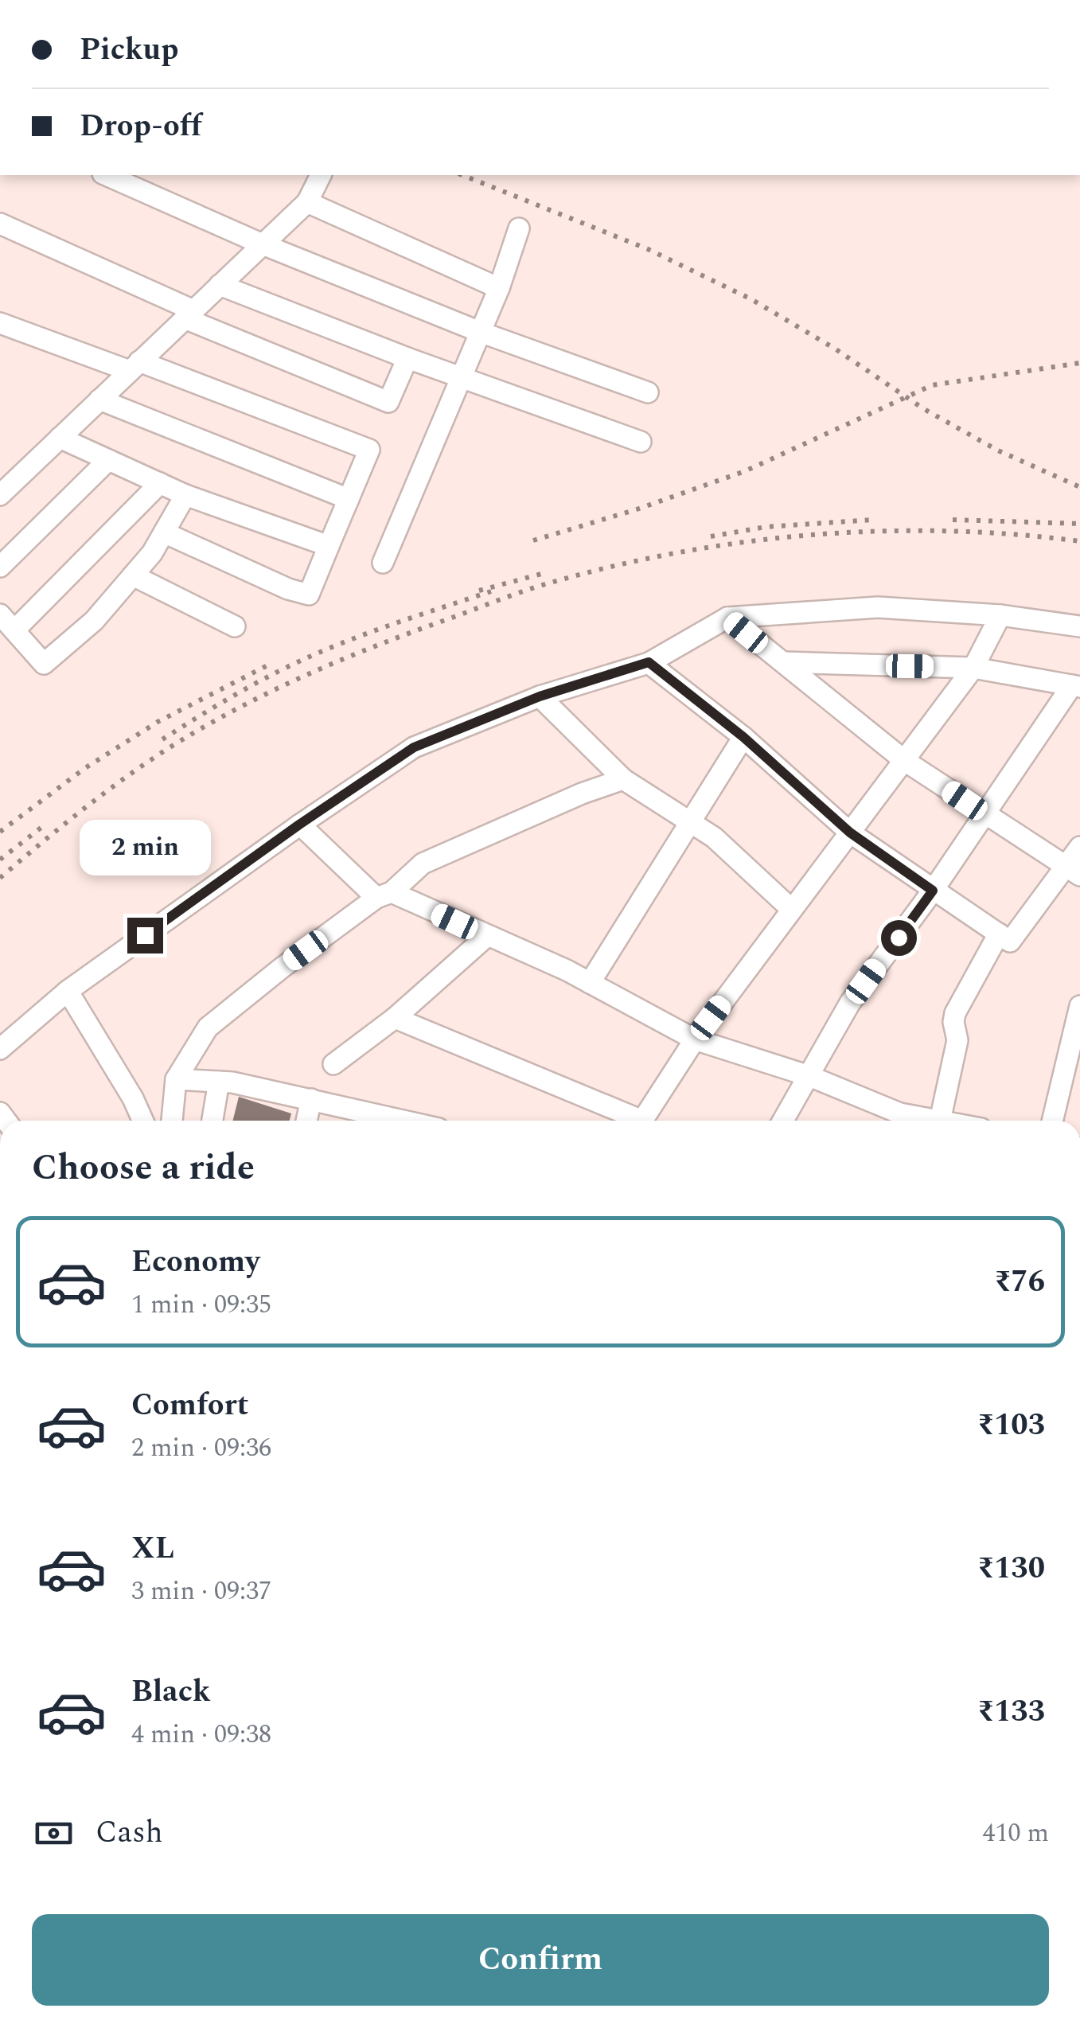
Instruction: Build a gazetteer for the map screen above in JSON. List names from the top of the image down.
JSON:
{
  "page": {
    "banner": ["Pickup", "Drop-off"],
    "bubble": "2 min",
    "heading": "Choose a ride",
    "list": [
      {
        "name": "Economy",
        "note": "1 min · 09:35",
        "value": "₹76"
      },
      {
        "name": "Comfort",
        "note": "2 min · 09:36",
        "value": "₹103"
      },
      {
        "name": "XL",
        "note": "3 min · 09:37",
        "value": "₹130"
      },
      {
        "name": "Black",
        "note": "4 min · 09:38",
        "value": "₹133"
      }
    ],
    "pay": ["Cash", "410 m"],
    "buttons": "Confirm"
  }
}
